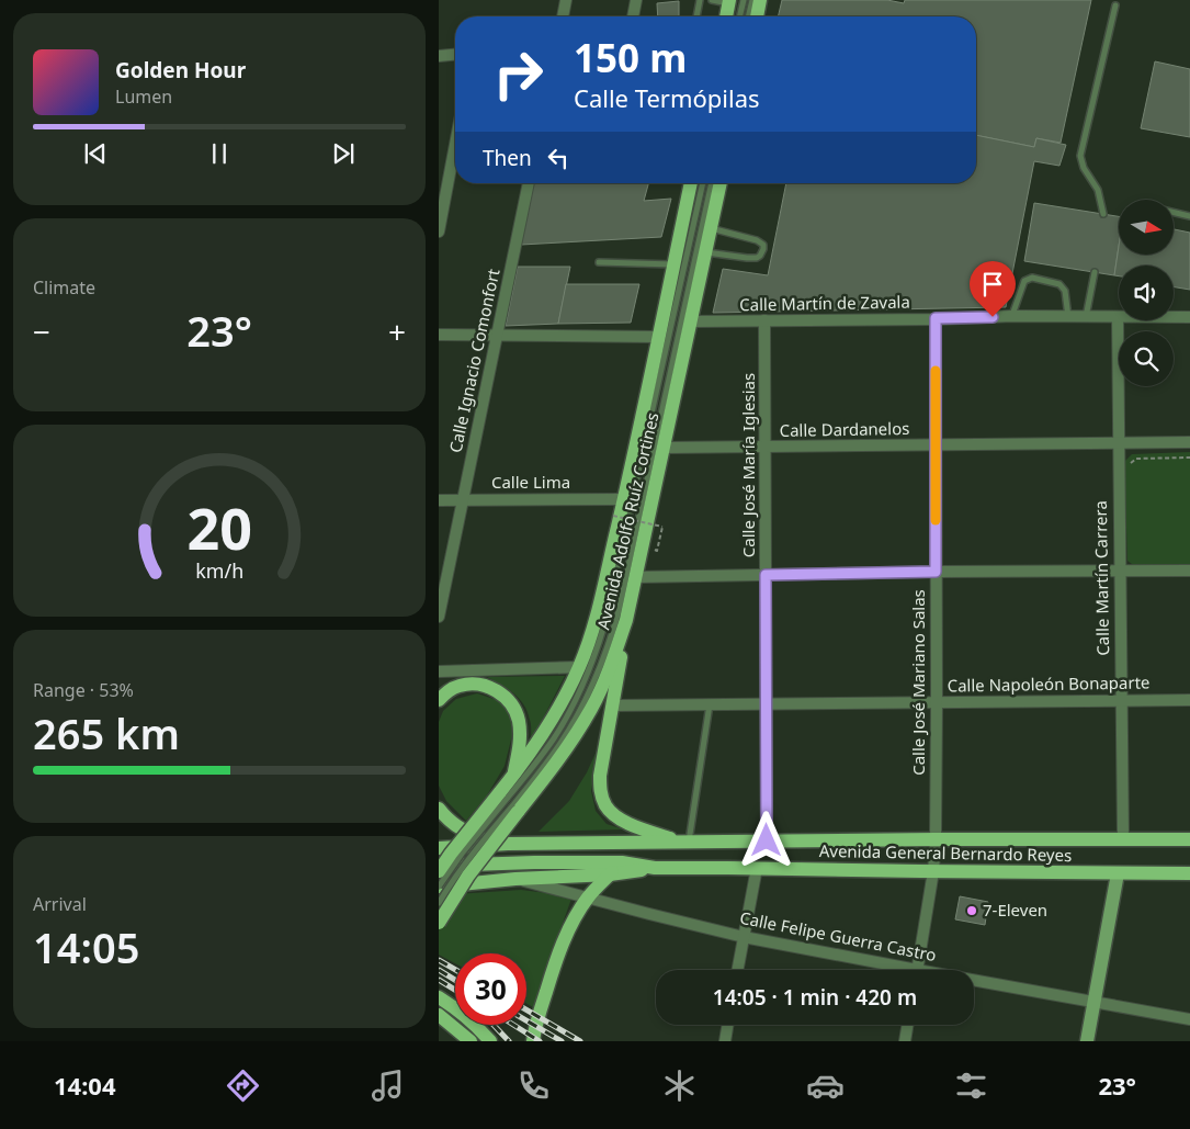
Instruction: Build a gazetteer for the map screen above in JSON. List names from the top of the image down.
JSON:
{
  "streets": {
    "main road": ["Avenida Adolfo Ruíz Cortines", "Avenida General Bernardo Reyes"],
    "street": [
      "Calle Martín de Zavala",
      "Calle Ignacio Comonfort",
      "Calle Dardanelos",
      "Calle José María Iglesias",
      "Calle Lima",
      "Calle Martín Carrera",
      "Calle José Mariano Salas",
      "Calle Napoleón Bonaparte",
      "Calle Felipe Guerra Castro"
    ]
  },
  "crossings": [
    ["Calle Martín de Zavala", "Calle José María Iglesias"],
    ["Calle Martín de Zavala", "Avenida Adolfo Ruíz Cortines"],
    ["Calle Martín de Zavala", "Calle Martín Carrera"],
    ["Calle Martín de Zavala", "Calle José Mariano Salas"],
    ["Calle Ignacio Comonfort", "Calle Lima"],
    ["Calle Dardanelos", "Calle José María Iglesias"],
    ["Calle Dardanelos", "Avenida Adolfo Ruíz Cortines"],
    ["Calle Dardanelos", "Calle Martín Carrera"],
    ["Calle Dardanelos", "Calle José Mariano Salas"],
    ["Calle José María Iglesias", "Calle Napoleón Bonaparte"],
    ["Calle José María Iglesias", "Avenida General Bernardo Reyes"],
    ["Calle Lima", "Avenida Adolfo Ruíz Cortines"],
    ["Calle Martín Carrera", "Calle Napoleón Bonaparte"],
    ["Calle Martín Carrera", "Avenida General Bernardo Reyes"],
    ["Calle José Mariano Salas", "Calle Napoleón Bonaparte"],
    ["Calle José Mariano Salas", "Avenida General Bernardo Reyes"]
  ],
  "places": ["7-Eleven"],
  "north": "right",
  "page": {
    "turn": ["150 m", "Calle Termópilas"],
    "song": ["Golden Hour", "Lumen"],
    "then": "Then",
    "tile": [
      "Climate",
      ["Range · 53%", "265 km"],
      ["Arrival", "14:05"]
    ],
    "heat": ["−", "23°", "+"],
    "limit": "30",
    "trip": "14:05 · 1 min · 420 m",
    "tabs": ["14:04", "23°"],
    "gauge": ["20", "km/h"]
  }
}
